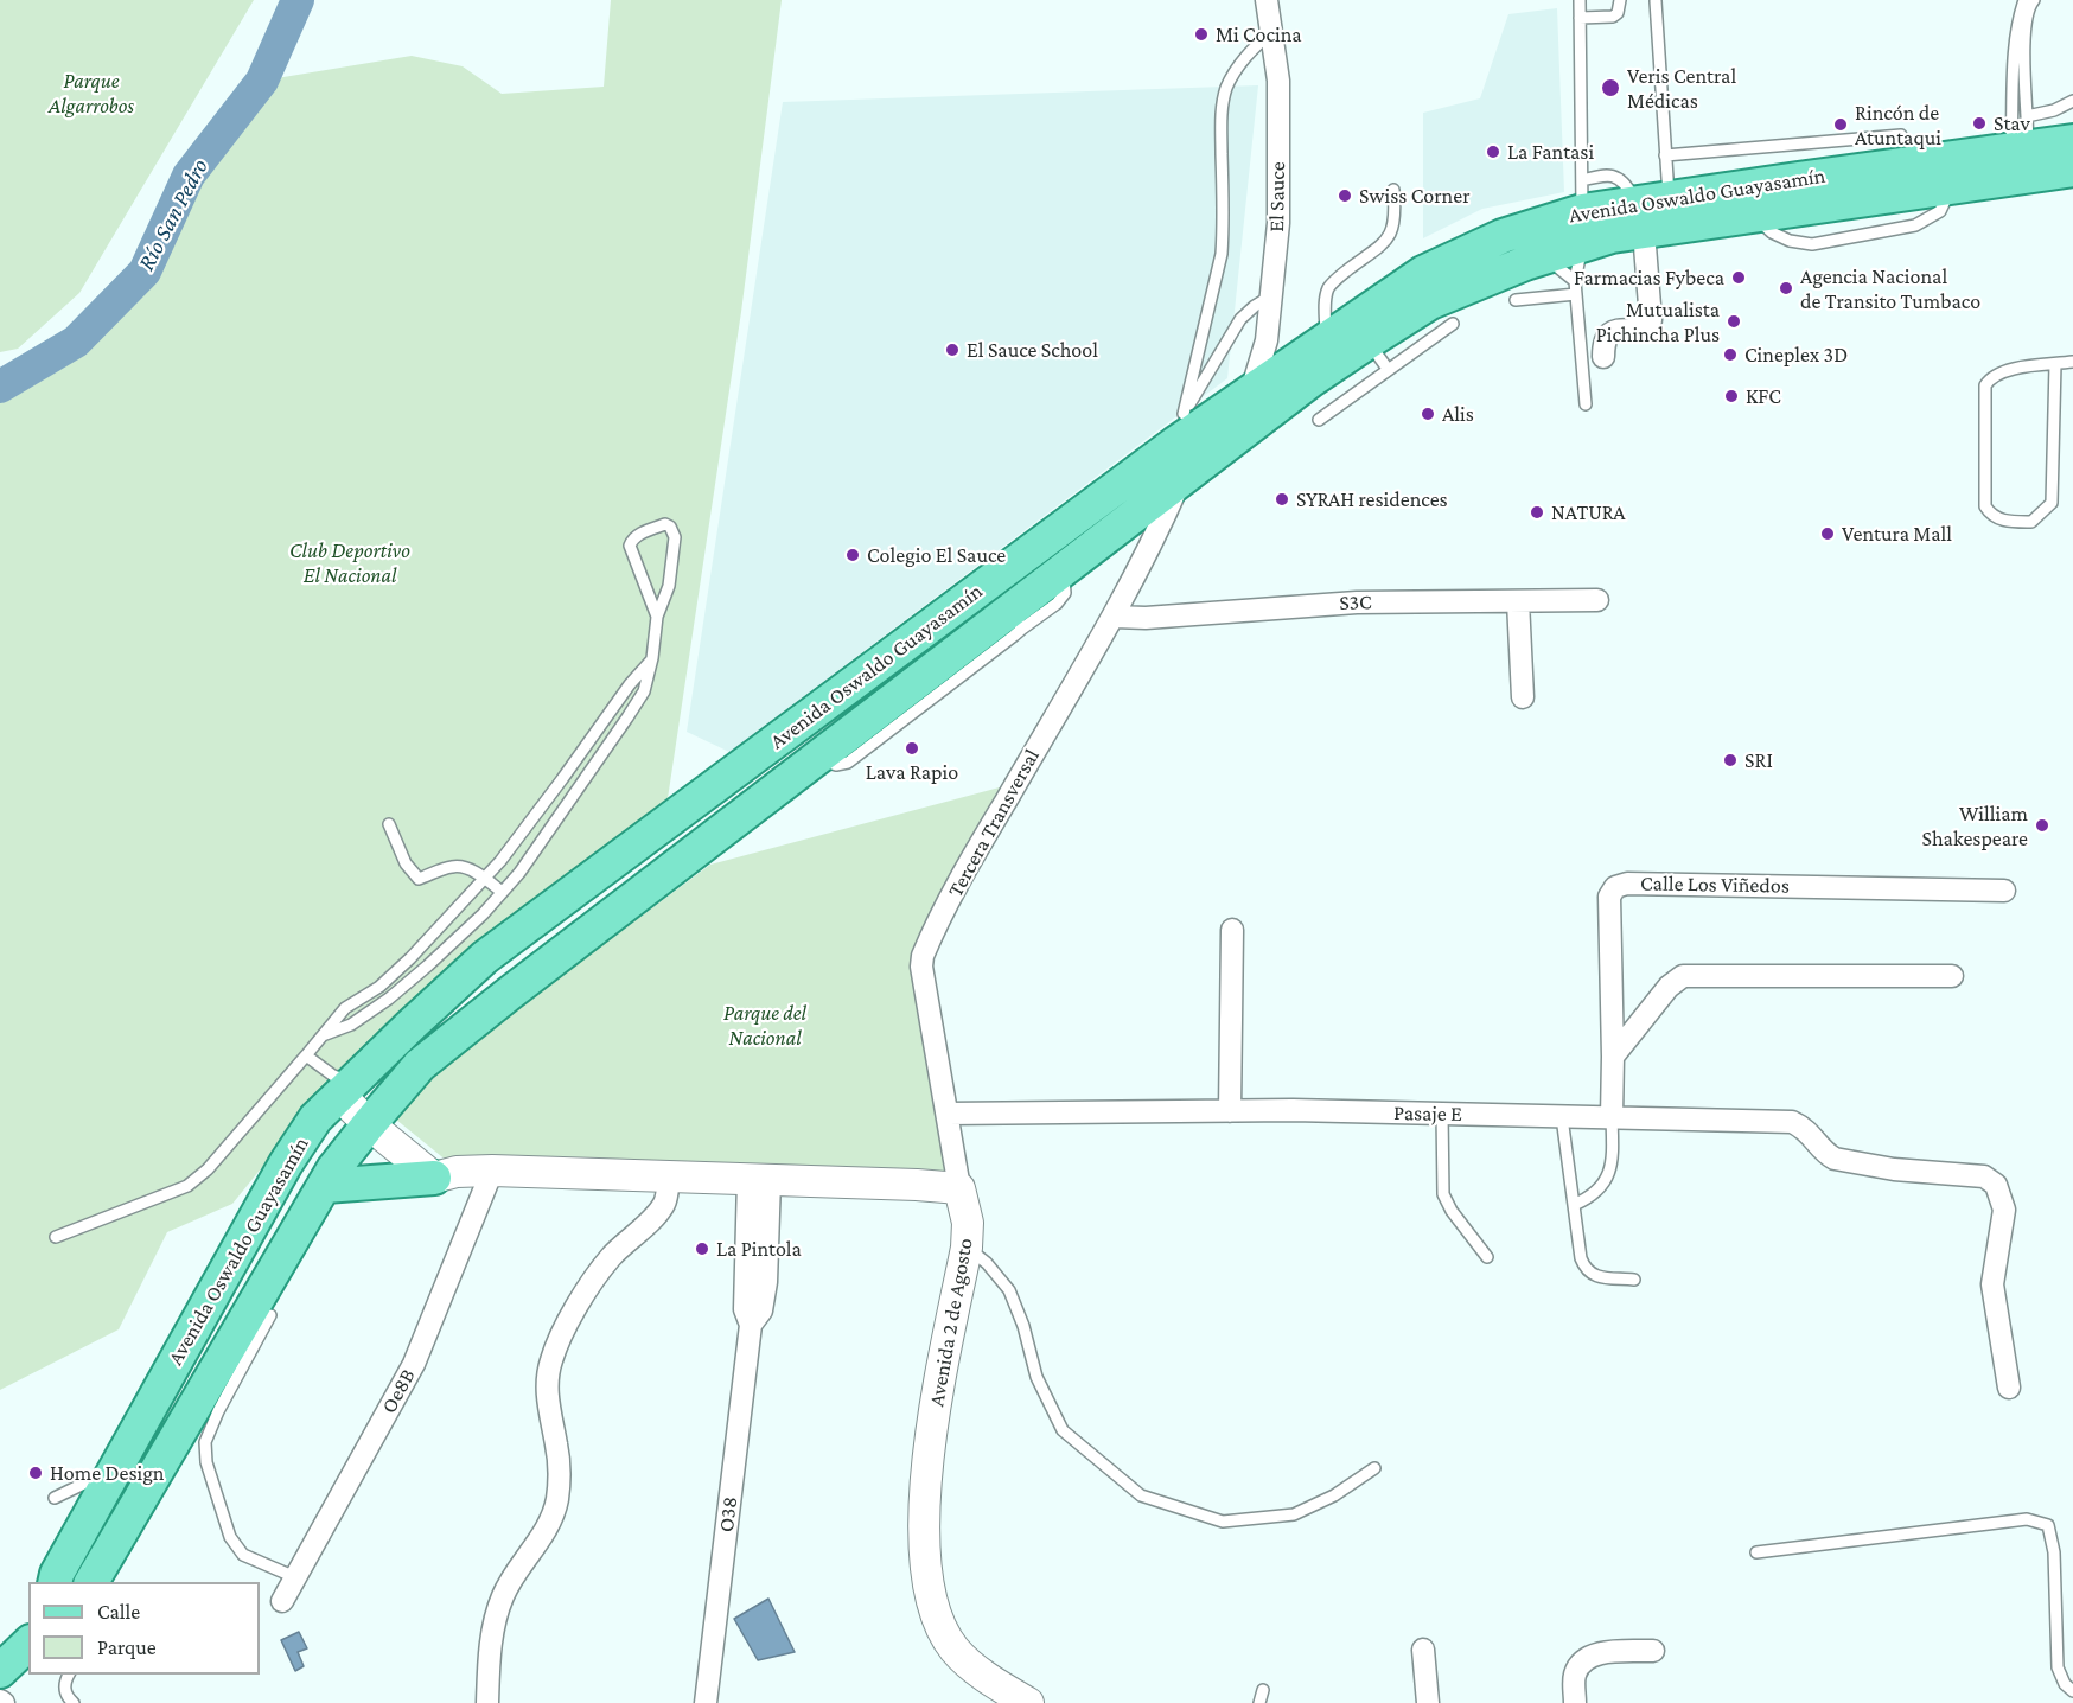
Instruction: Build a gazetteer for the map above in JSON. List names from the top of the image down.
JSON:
{
  "streets": {
    "main road": ["Avenida Oswaldo Guayasamín", "Avenida 2 de Agosto"],
    "street": [
      "El Sauce",
      "S3C",
      "Tercera Transversal",
      "Calle Los Viñedos",
      "Pasaje E",
      "Oe8B",
      "O38"
    ]
  },
  "crossings": [
    ["Avenida Oswaldo Guayasamín", "El Sauce"],
    ["Avenida Oswaldo Guayasamín", "Tercera Transversal"],
    ["S3C", "Tercera Transversal"],
    ["Tercera Transversal", "Pasaje E"],
    ["Tercera Transversal", "Avenida 2 de Agosto"],
    ["Calle Los Viñedos", "Pasaje E"]
  ],
  "water": ["Río San Pedro"],
  "parks": ["Parque Algarrobos", "Club Deportivo El Nacional", "Parque del Nacional"],
  "places": [
    "Mi Cocina",
    "Veris Central Médicas",
    "Stav",
    "Rincón de Atuntaqui",
    "La Fantasi",
    "Swiss Corner",
    "Farmacias Fybeca",
    "Agencia Nacional de Transito Tumbaco",
    "Mutualista Pichincha Plus",
    "El Sauce School",
    "Cineplex 3D",
    "KFC",
    "Alis",
    "SYRAH residences",
    "NATURA",
    "Ventura Mall",
    "Colegio El Sauce",
    "Lava Rapio",
    "SRI",
    "William Shakespeare",
    "La Pintola",
    "Home Design"
  ],
  "legend": ["Calle", "Parque"]
}
